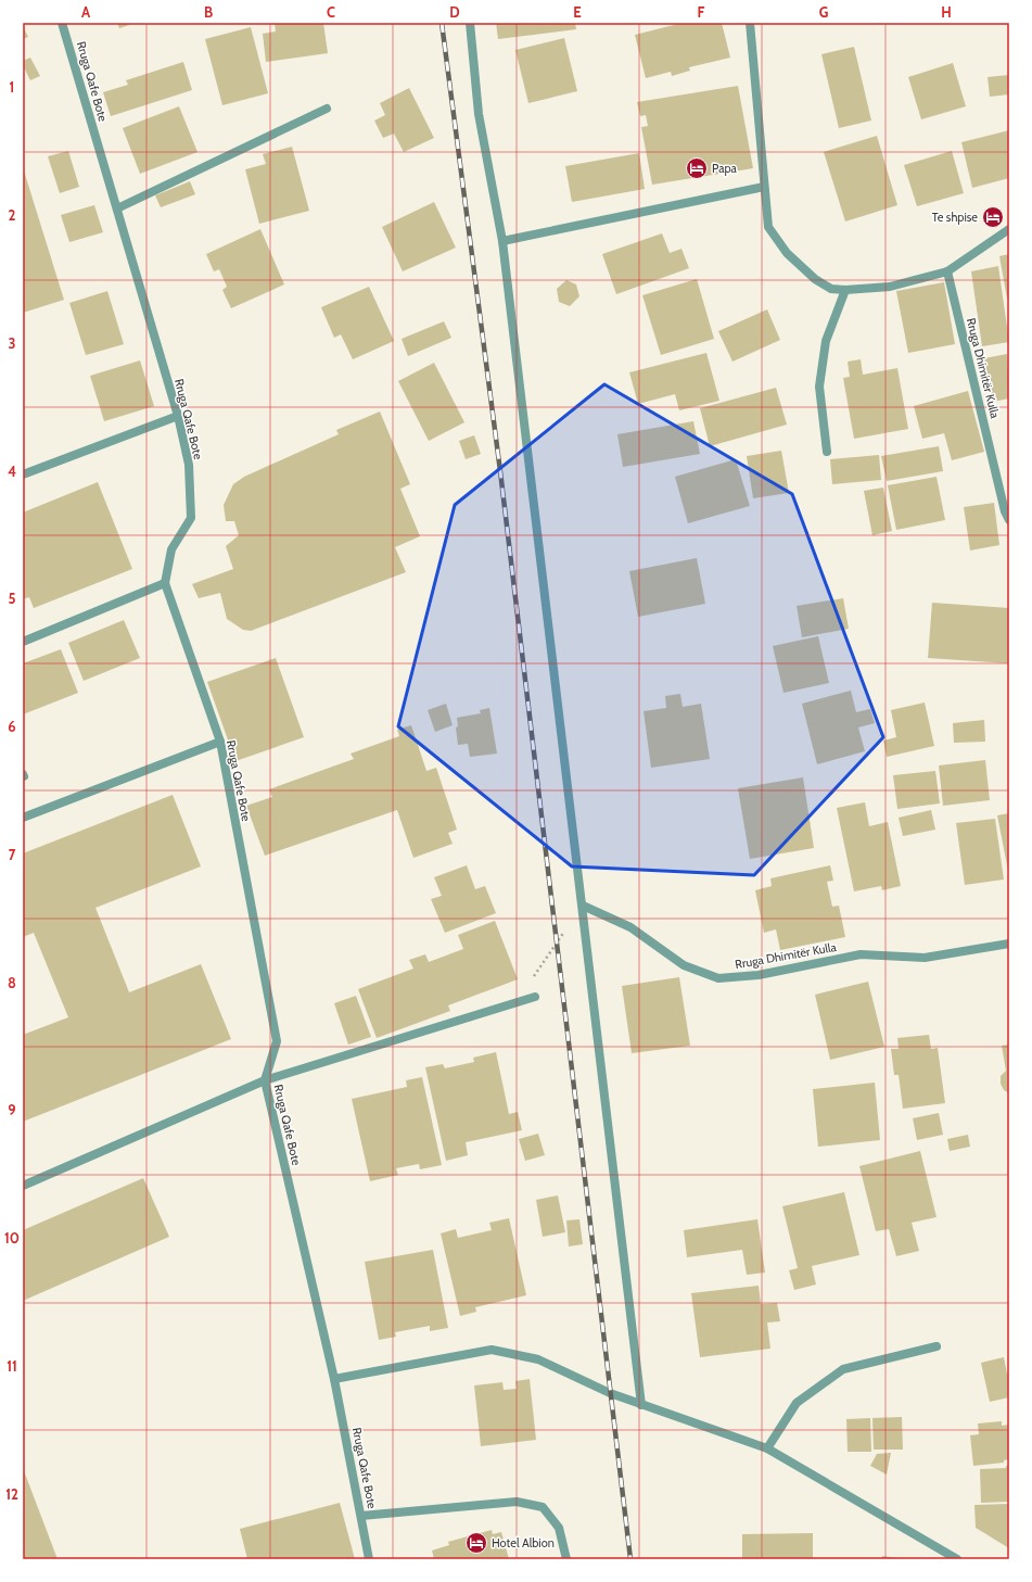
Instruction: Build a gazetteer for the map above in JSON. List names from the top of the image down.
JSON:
{
  "streets": {
    "street": ["Rruga Qafe Bote", "Rruga Dhimitër Kulla"]
  },
  "places": {
    "hotel": ["Papa", "Te shpise", "Hotel Albion"]
  },
  "grid": {
    "columns": [
      "A",
      "B",
      "C",
      "D",
      "E",
      "F",
      "G",
      "H"
    ],
    "rows": [
      "1",
      "2",
      "3",
      "4",
      "5",
      "6",
      "7",
      "8",
      "9",
      "10",
      "11",
      "12"
    ]
  }
}
